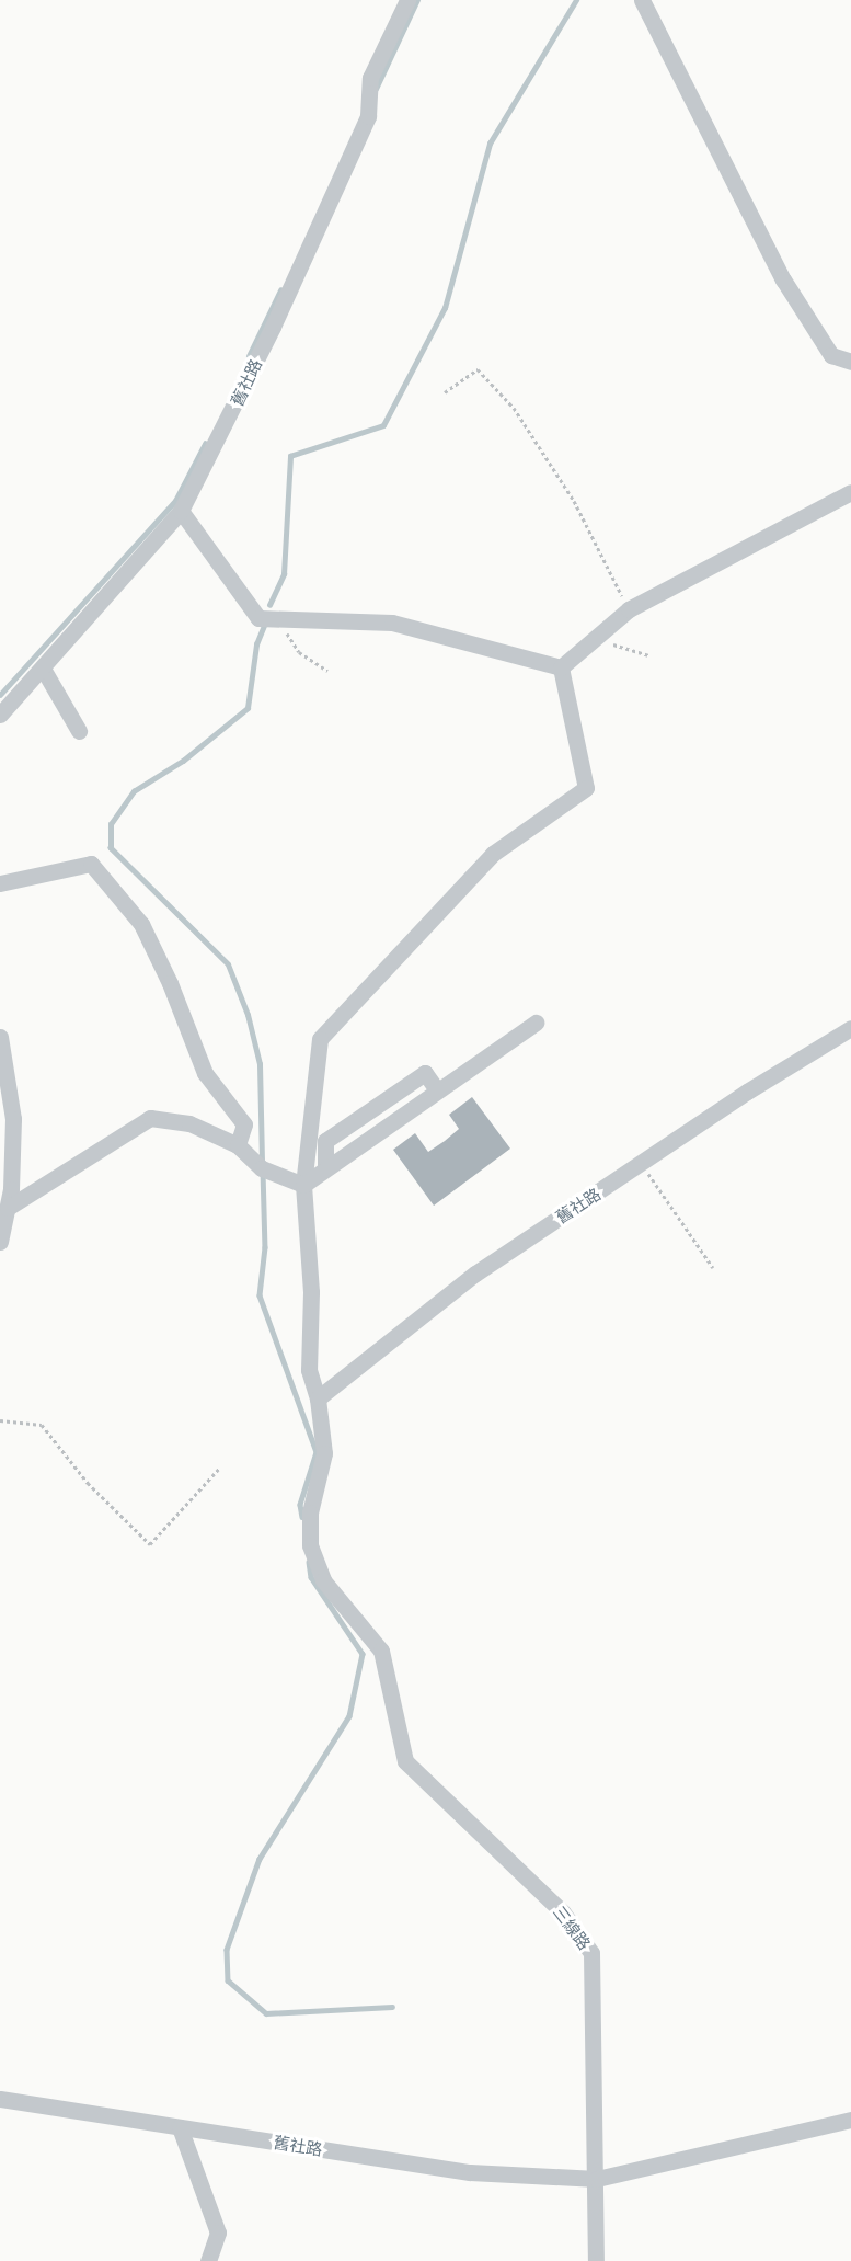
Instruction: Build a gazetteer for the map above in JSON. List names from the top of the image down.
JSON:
{
  "streets": {
    "street": ["舊社路", "三線路"]
  },
  "crossings": [
    ["舊社路", "三線路"]
  ]
}
